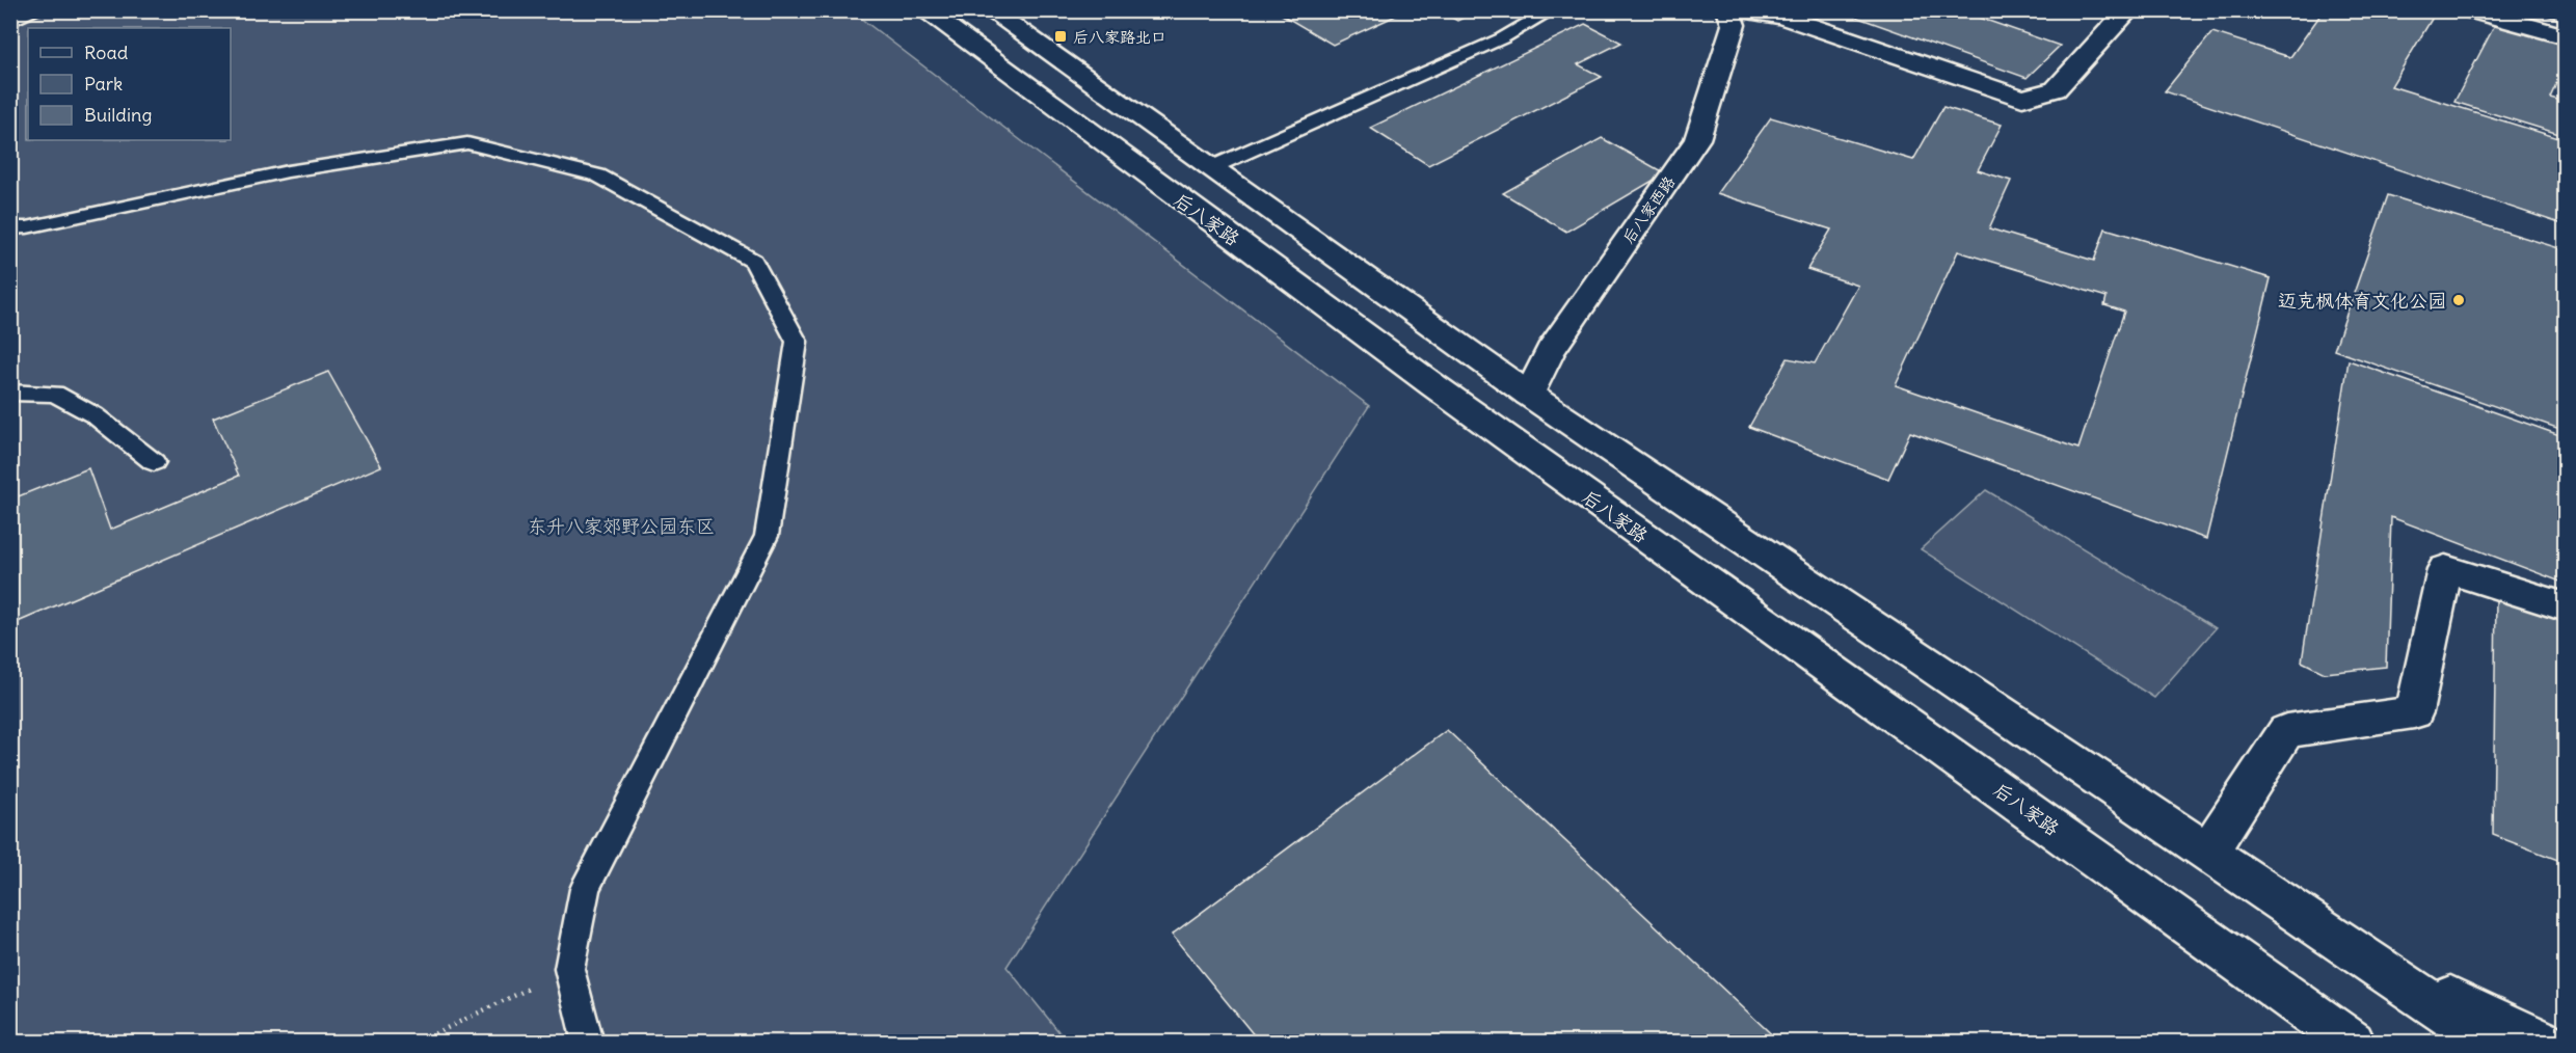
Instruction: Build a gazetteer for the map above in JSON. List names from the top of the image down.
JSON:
{
  "streets": {
    "main road": ["后八家西路", "后八家路"]
  },
  "parks": ["东升八家郊野公园东区"],
  "places": {
    "transit": ["后八家路北口"],
    "other": ["迈克枫体育文化公园"]
  },
  "legend": ["Road", "Park", "Building"]
}
